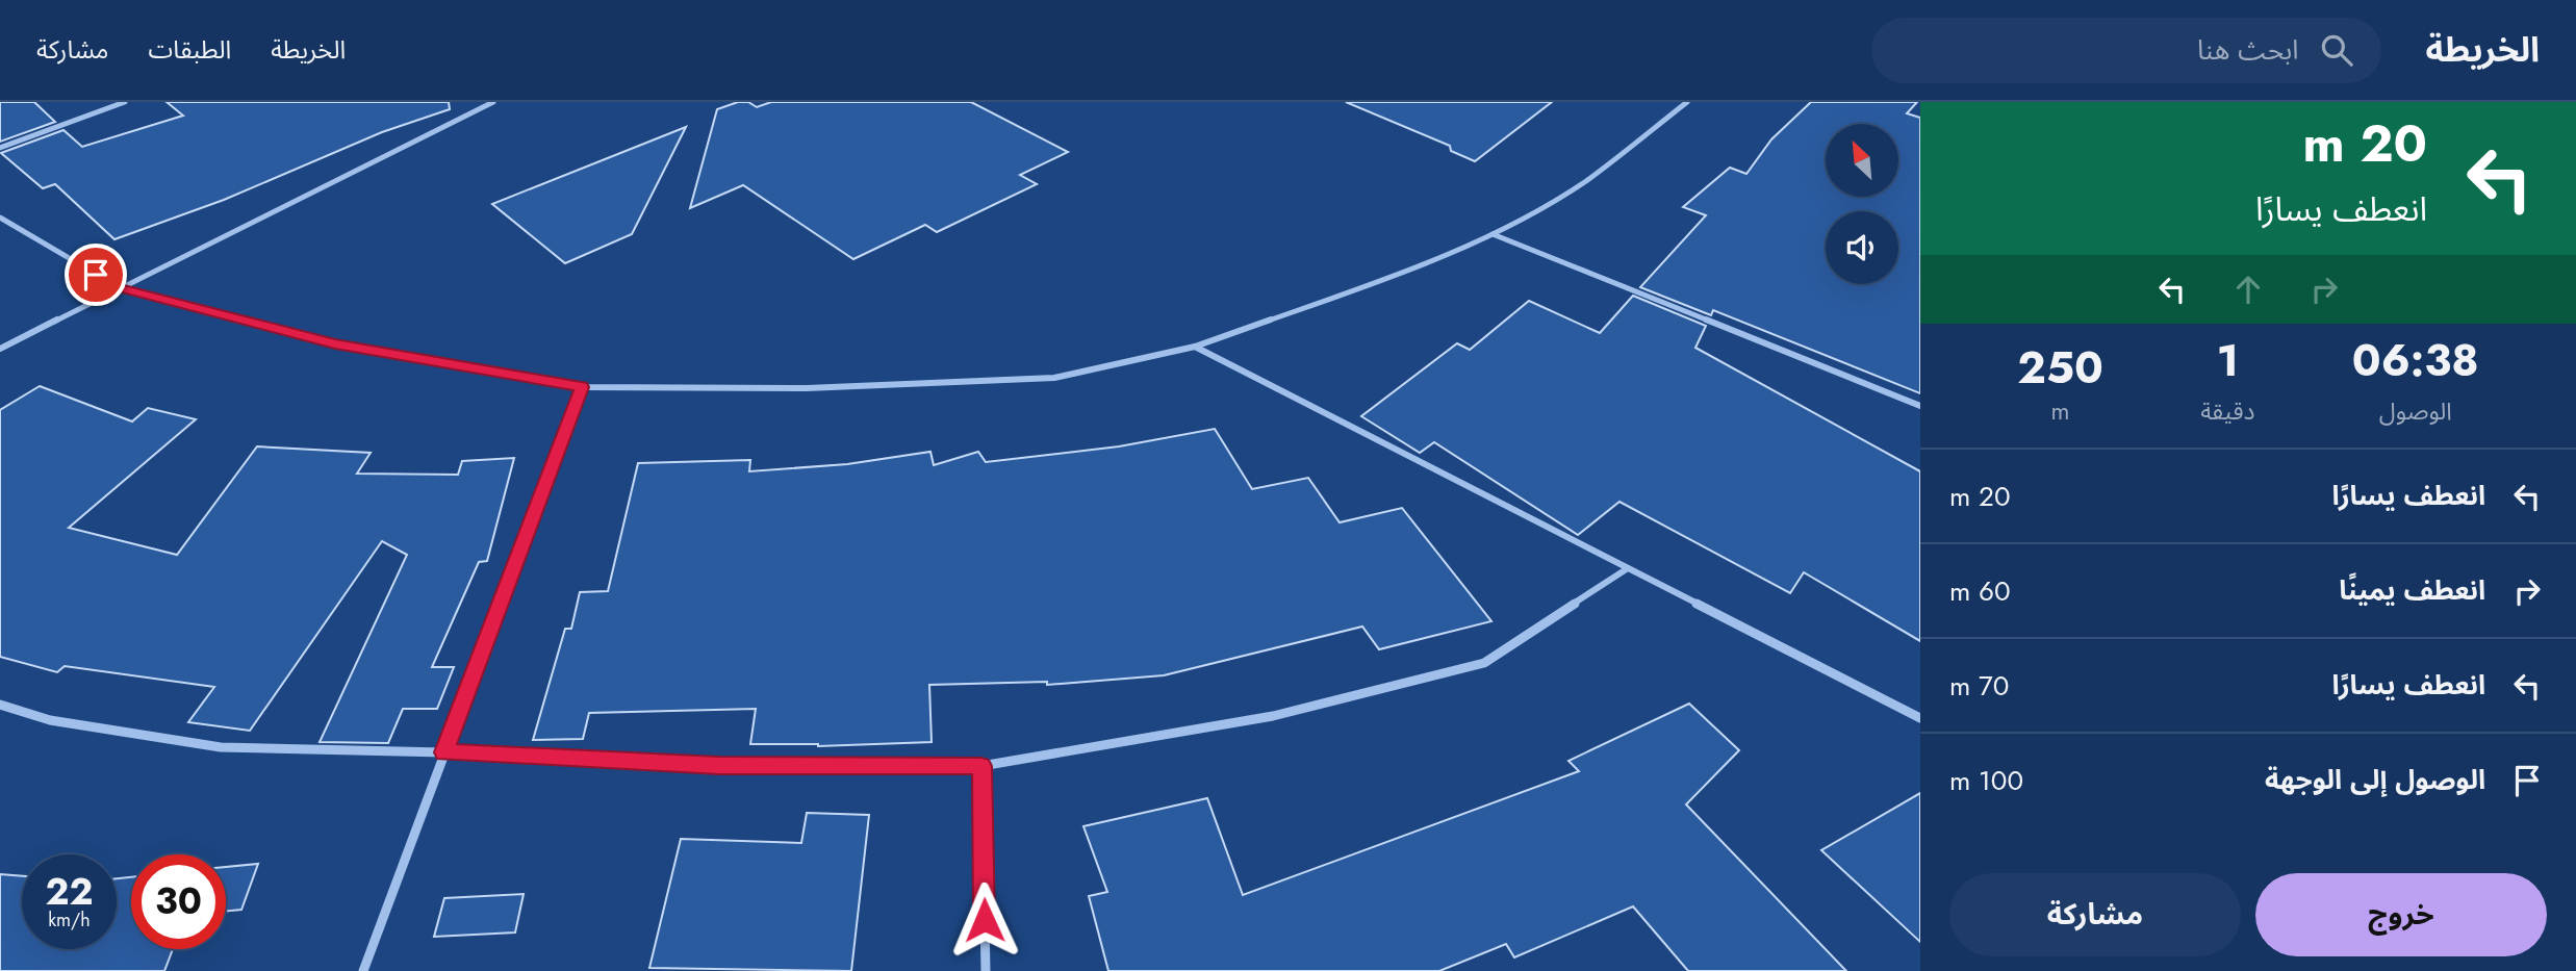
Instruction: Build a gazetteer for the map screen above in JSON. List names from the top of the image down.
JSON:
{
  "north": "top left",
  "page": {
    "header": "الخريطة",
    "search": "ابحث هنا",
    "nav": ["الخريطة", "الطبقات", "مشاركة"],
    "turn": ["20 m", "انعطف يسارًا"],
    "eta": [
      "06:38",
      "الوصول",
      "1",
      "دقيقة",
      "250",
      "m"
    ],
    "list": [
      {
        "name": "انعطف يسارًا",
        "value": "20 m"
      },
      {
        "name": "انعطف يمينًا",
        "value": "60 m"
      },
      {
        "name": "انعطف يسارًا",
        "value": "70 m"
      },
      {
        "name": "الوصول إلى الوجهة",
        "value": "100 m"
      }
    ],
    "speed": "22 km/h",
    "limit": "30",
    "buttons": ["خروج", "مشاركة"]
  }
}
